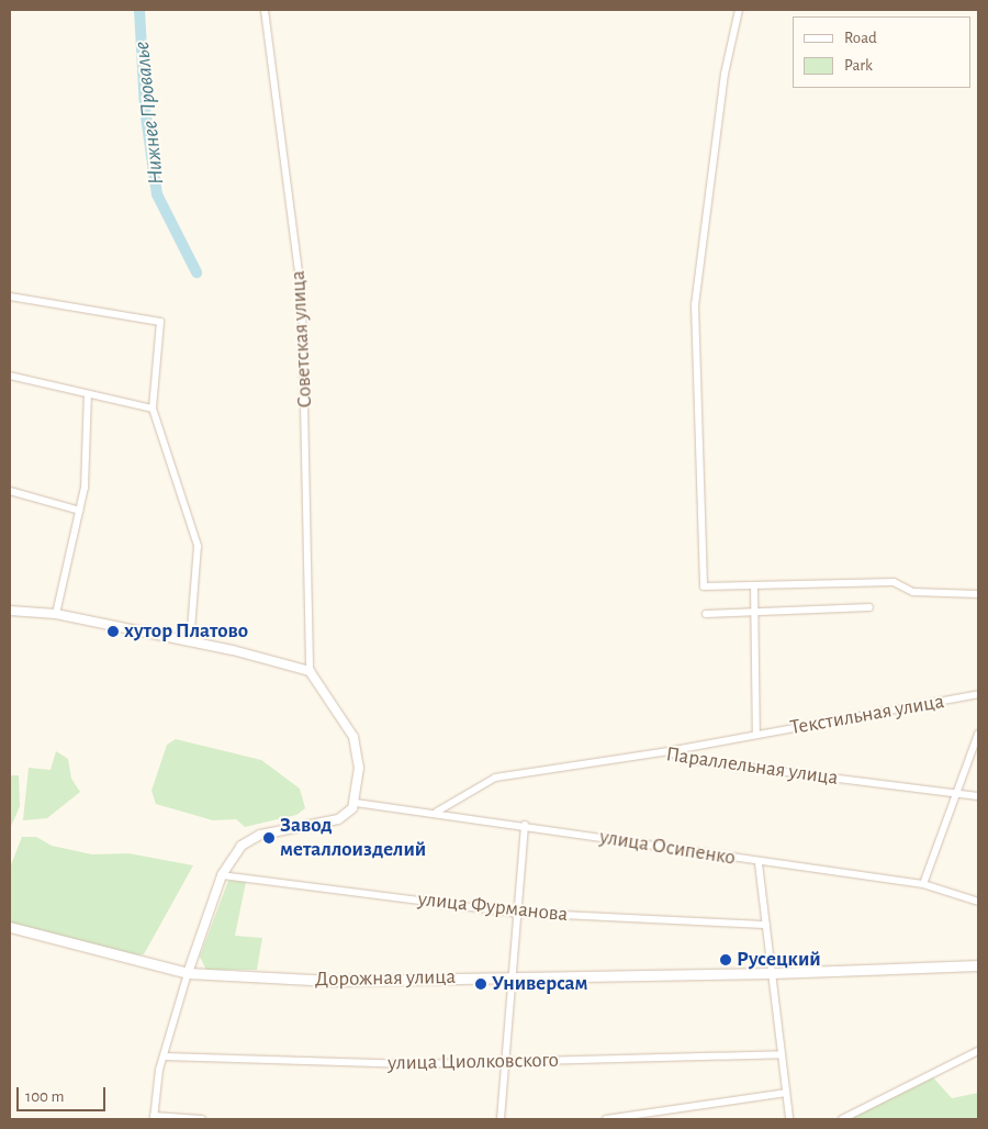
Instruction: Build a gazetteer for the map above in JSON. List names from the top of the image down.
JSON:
{
  "streets": {
    "main road": ["Дорожная улица"],
    "street": [
      "Советская улица",
      "Текстильная улица",
      "Параллельная улица",
      "улица Осипенко",
      "улица Фурманова",
      "улица Циолковского"
    ]
  },
  "crossings": [
    ["Текстильная улица", "Параллельная улица"],
    ["Параллельная улица", "улица Осипенко"]
  ],
  "water": ["Нижнее Провалье"],
  "places": [
    "хутор Платово",
    "Завод металлоизделий",
    "Русецкий",
    "Универсам"
  ],
  "legend": ["Road", "Park"],
  "scale_bar": "100 m"
}
